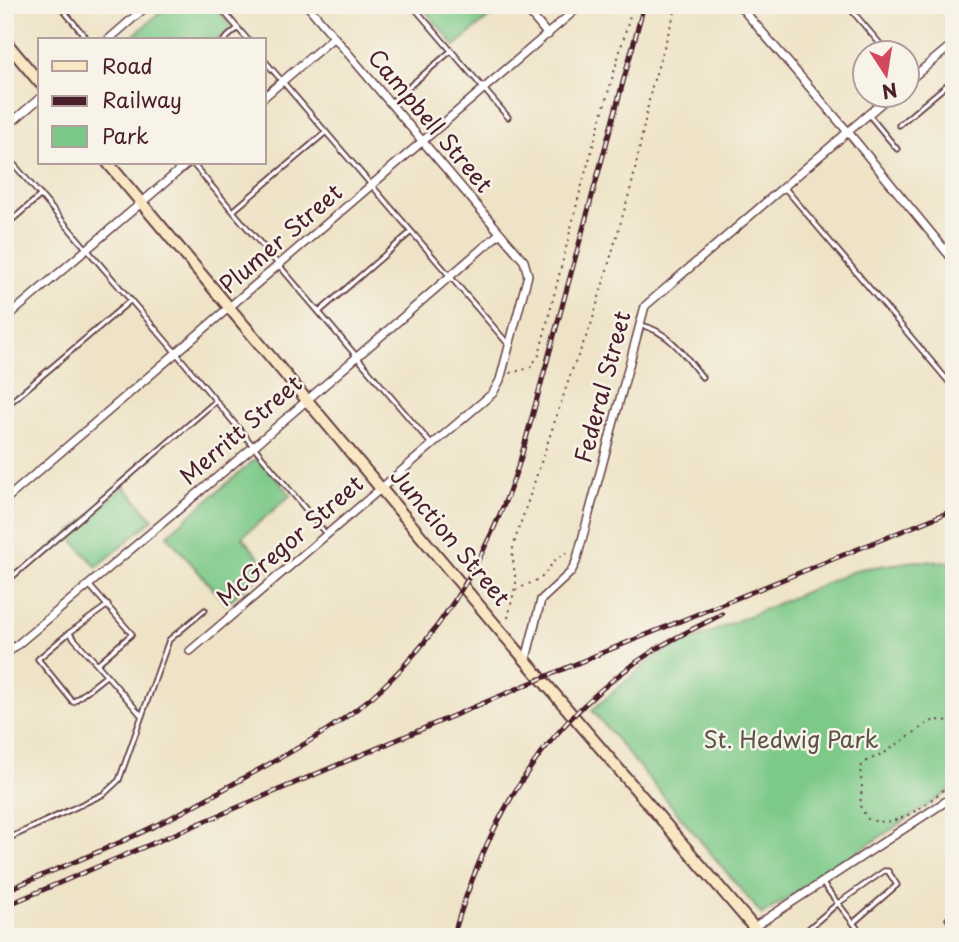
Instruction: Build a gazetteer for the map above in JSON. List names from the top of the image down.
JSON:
{
  "streets": {
    "street": [
      "Campbell Street",
      "Plumer Street",
      "Federal Street",
      "Merritt Street",
      "Junction Street",
      "McGregor Street"
    ]
  },
  "crossings": [
    ["Campbell Street", "Plumer Street"],
    ["Campbell Street", "Merritt Street"],
    ["Campbell Street", "McGregor Street"],
    ["Plumer Street", "Junction Street"],
    ["Federal Street", "Junction Street"],
    ["Merritt Street", "Junction Street"],
    ["Junction Street", "McGregor Street"]
  ],
  "parks": ["St. Hedwig Park"],
  "legend": ["Road", "Railway", "Park"],
  "north": "bottom"
}
